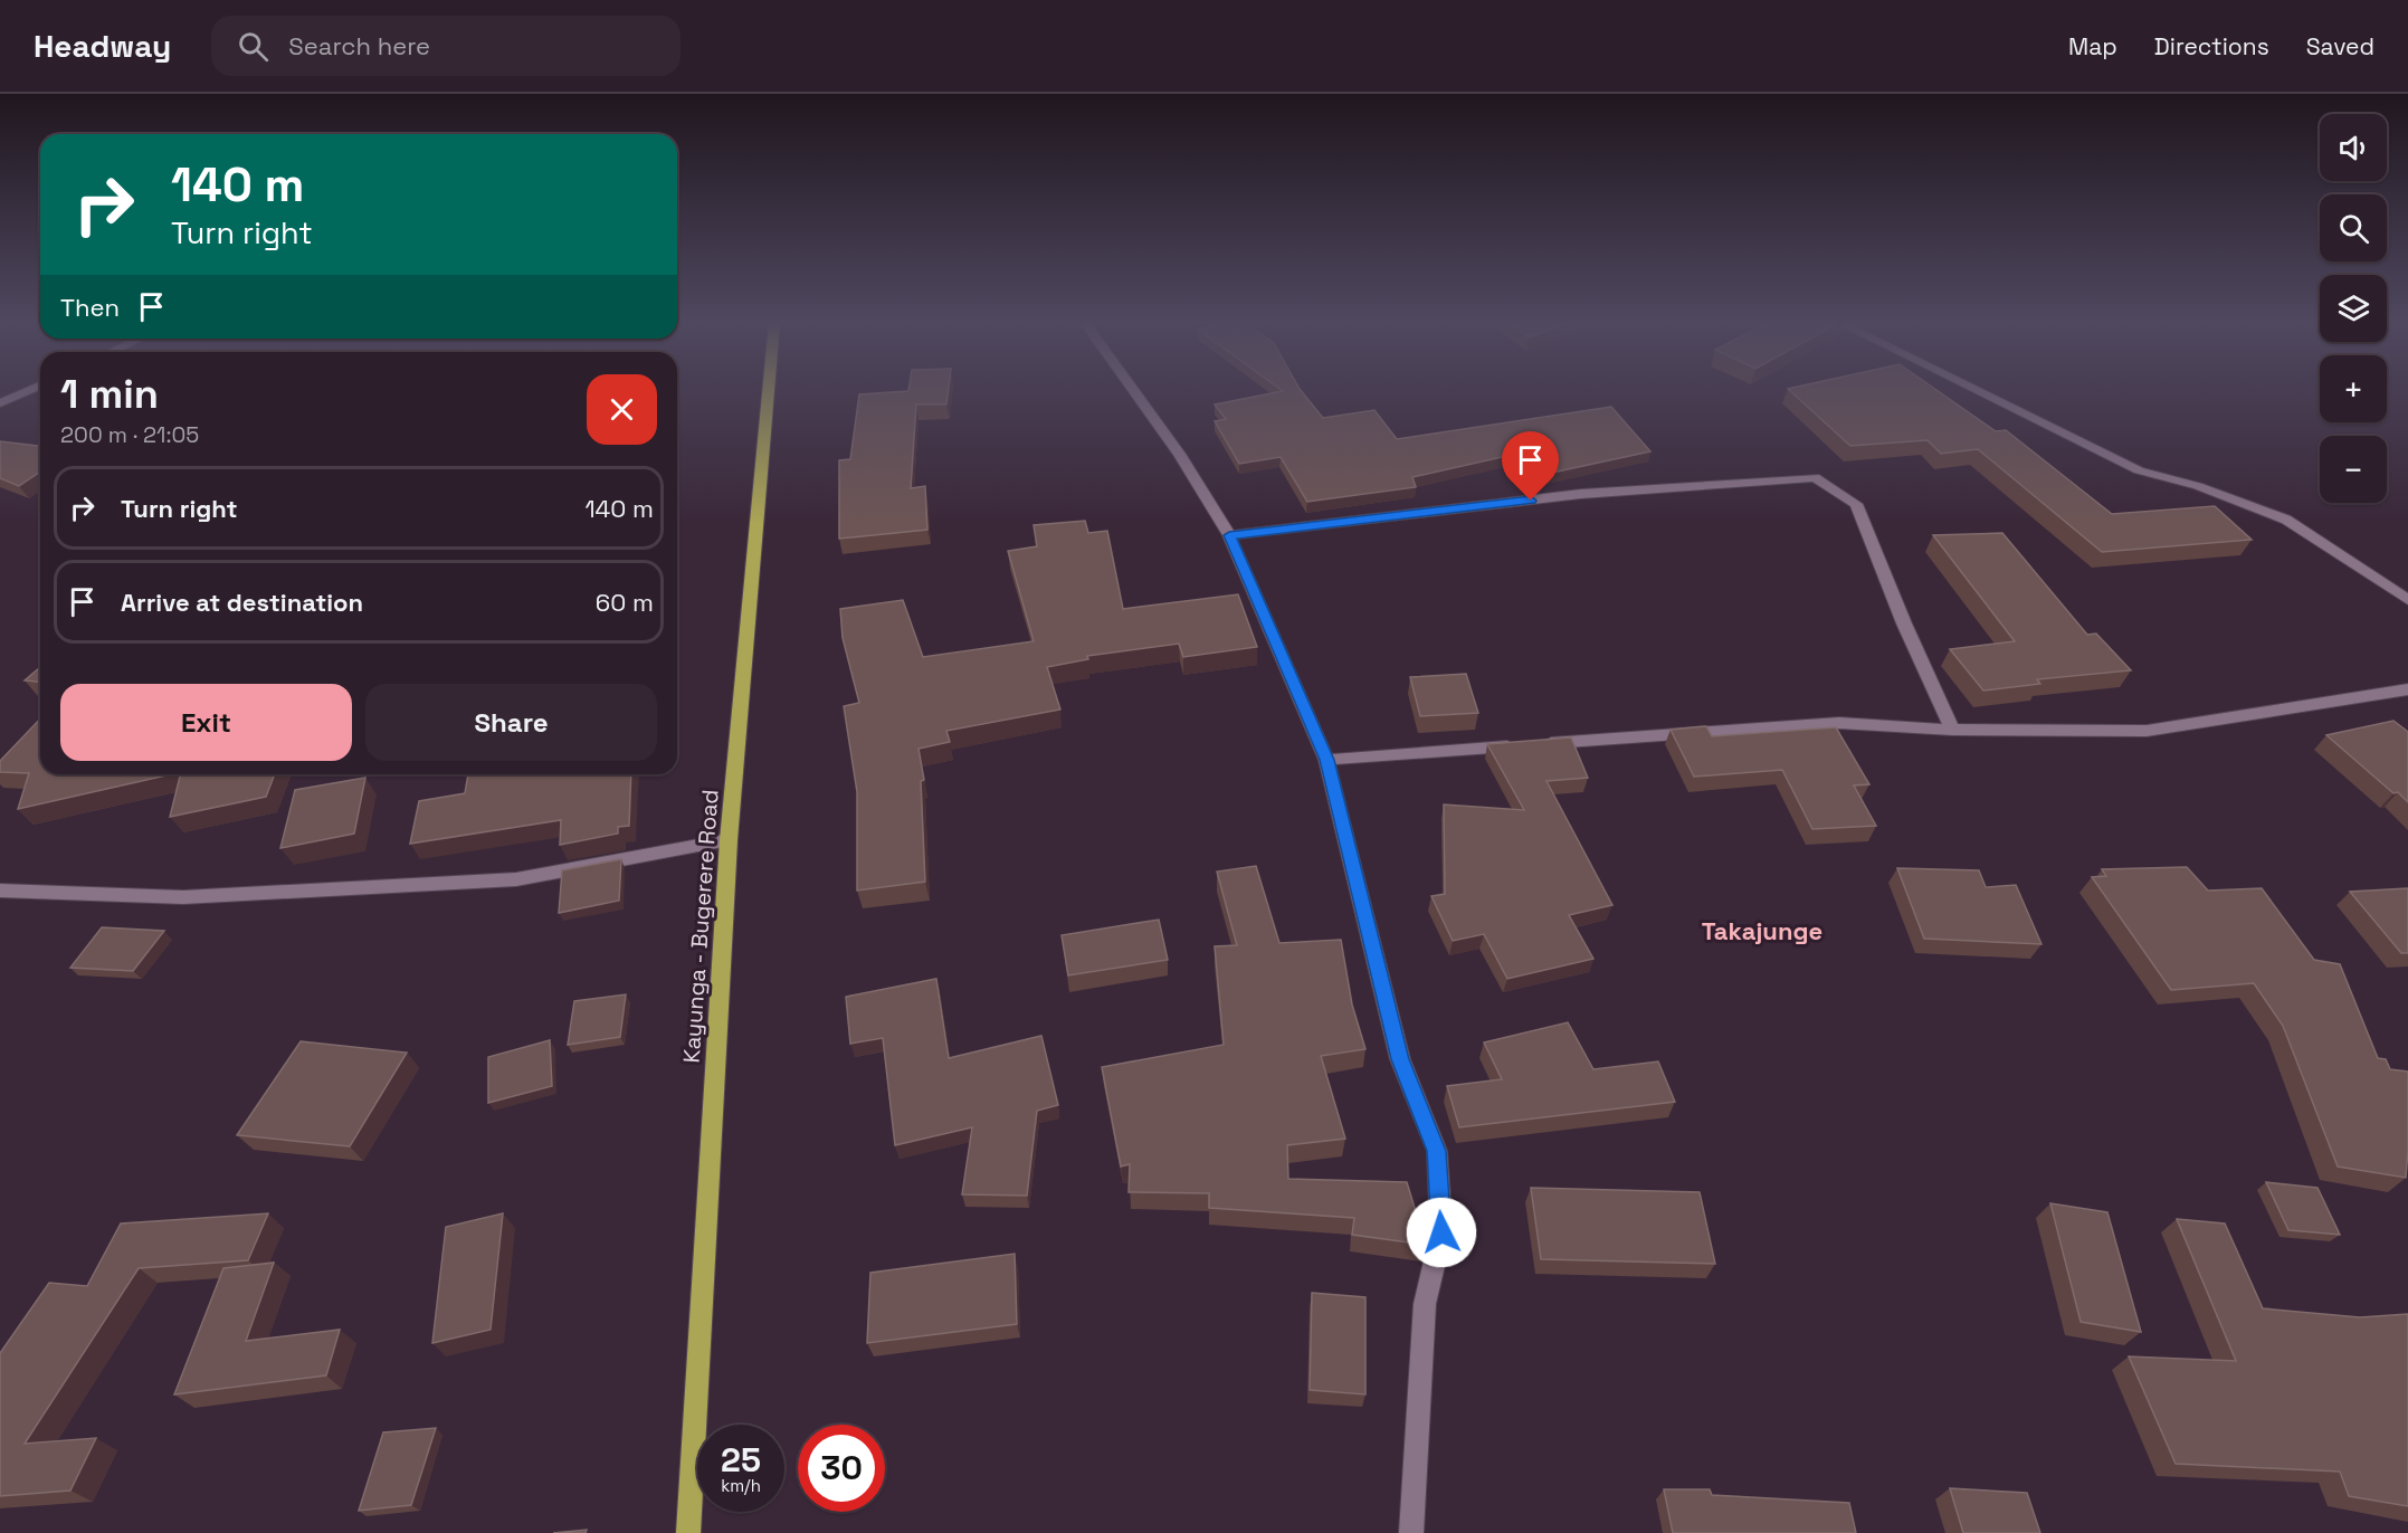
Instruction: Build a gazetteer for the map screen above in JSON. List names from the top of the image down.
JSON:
{
  "streets": {
    "main road": ["Kayunga - Bugerere Road"]
  },
  "districts": ["Takajunge"],
  "page": {
    "header": "Headway",
    "search": "Search here",
    "nav": ["Map", "Directions", "Saved"],
    "map_buttons": ["+", "−"],
    "turn": ["140 m", "Turn right"],
    "then": "Then",
    "heading": ["1 min", "200 m · 21:05"],
    "list": [
      {
        "name": "Turn right",
        "value": "140 m"
      },
      {
        "name": "Arrive at destination",
        "value": "60 m"
      }
    ],
    "buttons": ["Exit", "Share"],
    "speed": "25 km/h",
    "limit": "30"
  }
}
